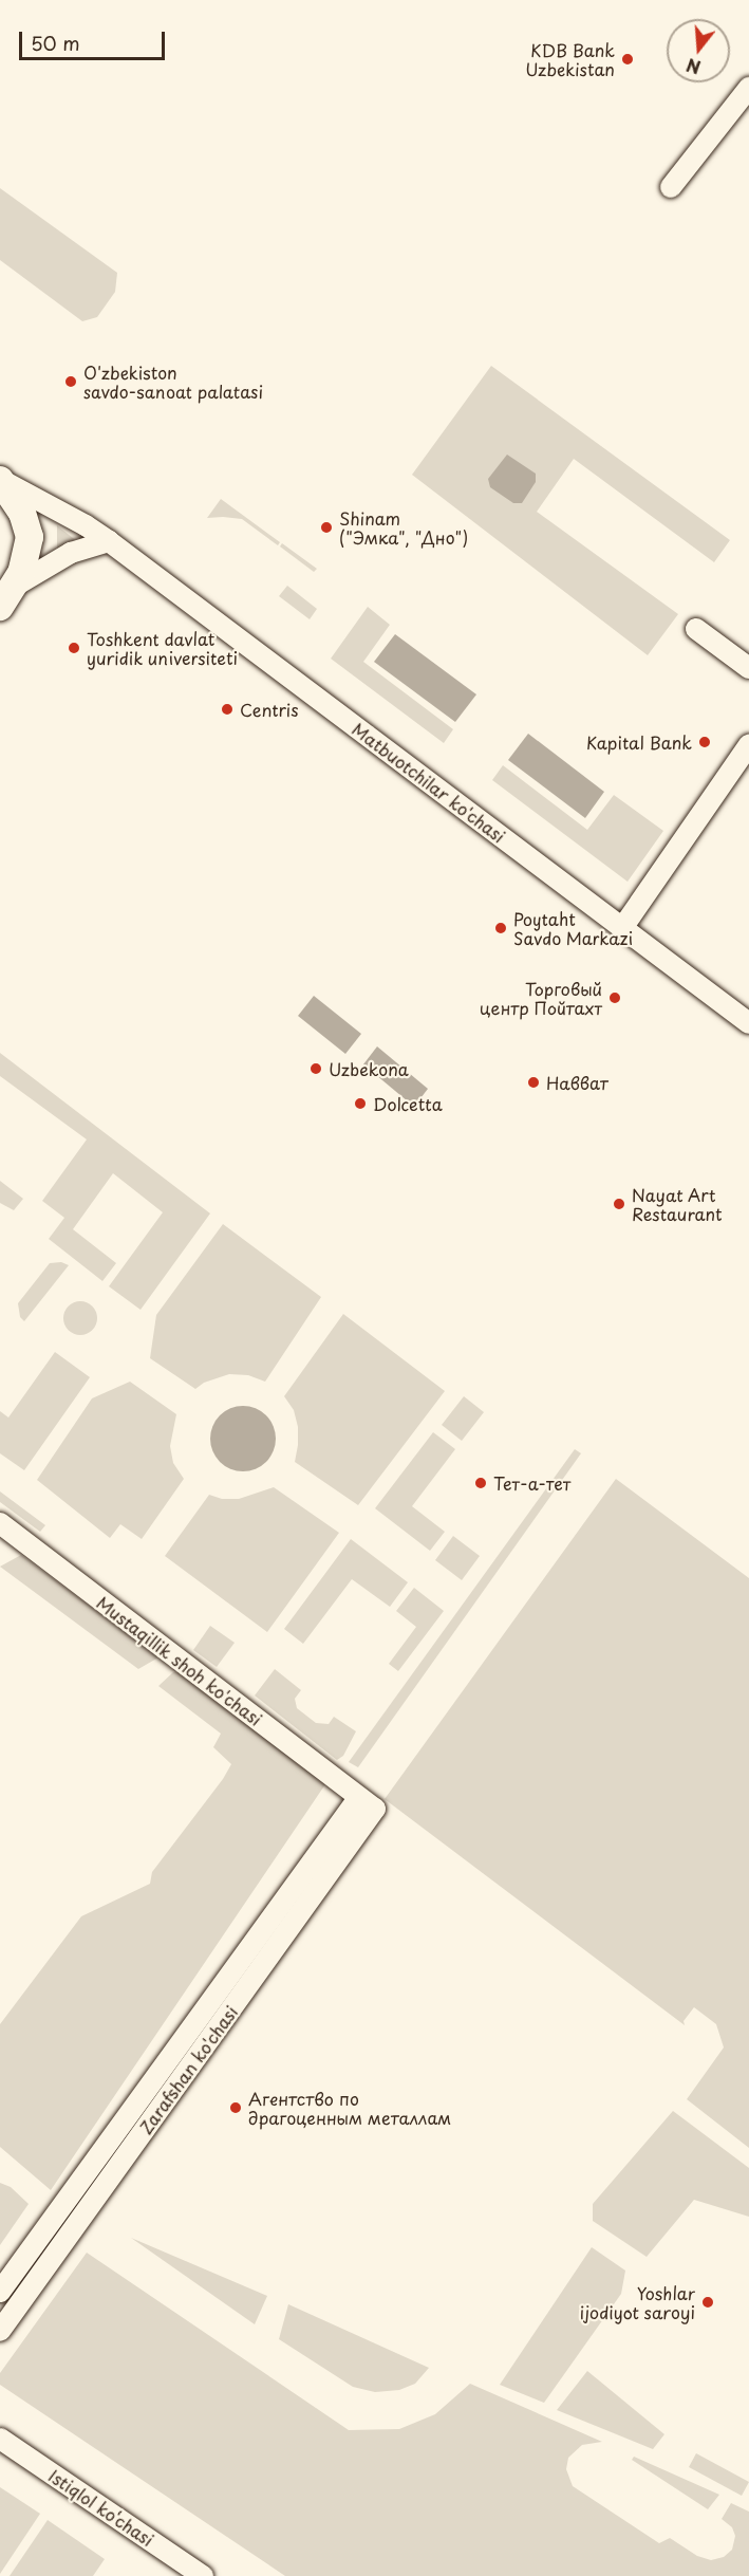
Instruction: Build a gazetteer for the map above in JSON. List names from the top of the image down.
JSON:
{
  "streets": {
    "street": [
      "Matbuotchilar ko'chasi",
      "Mustaqillik shoh ko'chasi",
      "Zarafshan ko'chasi",
      "Istiqlol ko‘chasi"
    ]
  },
  "crossings": [
    ["Mustaqillik shoh ko'chasi", "Zarafshan ko'chasi"]
  ],
  "places": [
    "KDB Bank Uzbekistan",
    "O'zbekiston savdo-sanoat palatasi",
    "Shinam (\"Эмка\", \"Дно\")",
    "Toshkent davlat yuridik universiteti",
    "Centris",
    "Kapital Bank",
    "Poytaht Savdo Markazi",
    "Торговый центр Пойтахт",
    "Uzbekona",
    "Навват",
    "Dolcetta",
    "Nayat Art Restaurant",
    "Тет-а-тет",
    "Агентство по драгоценным металлам",
    "Yoshlar ijodiyot saroyi"
  ],
  "scale_bar": "50 m",
  "north": "bottom"
}
